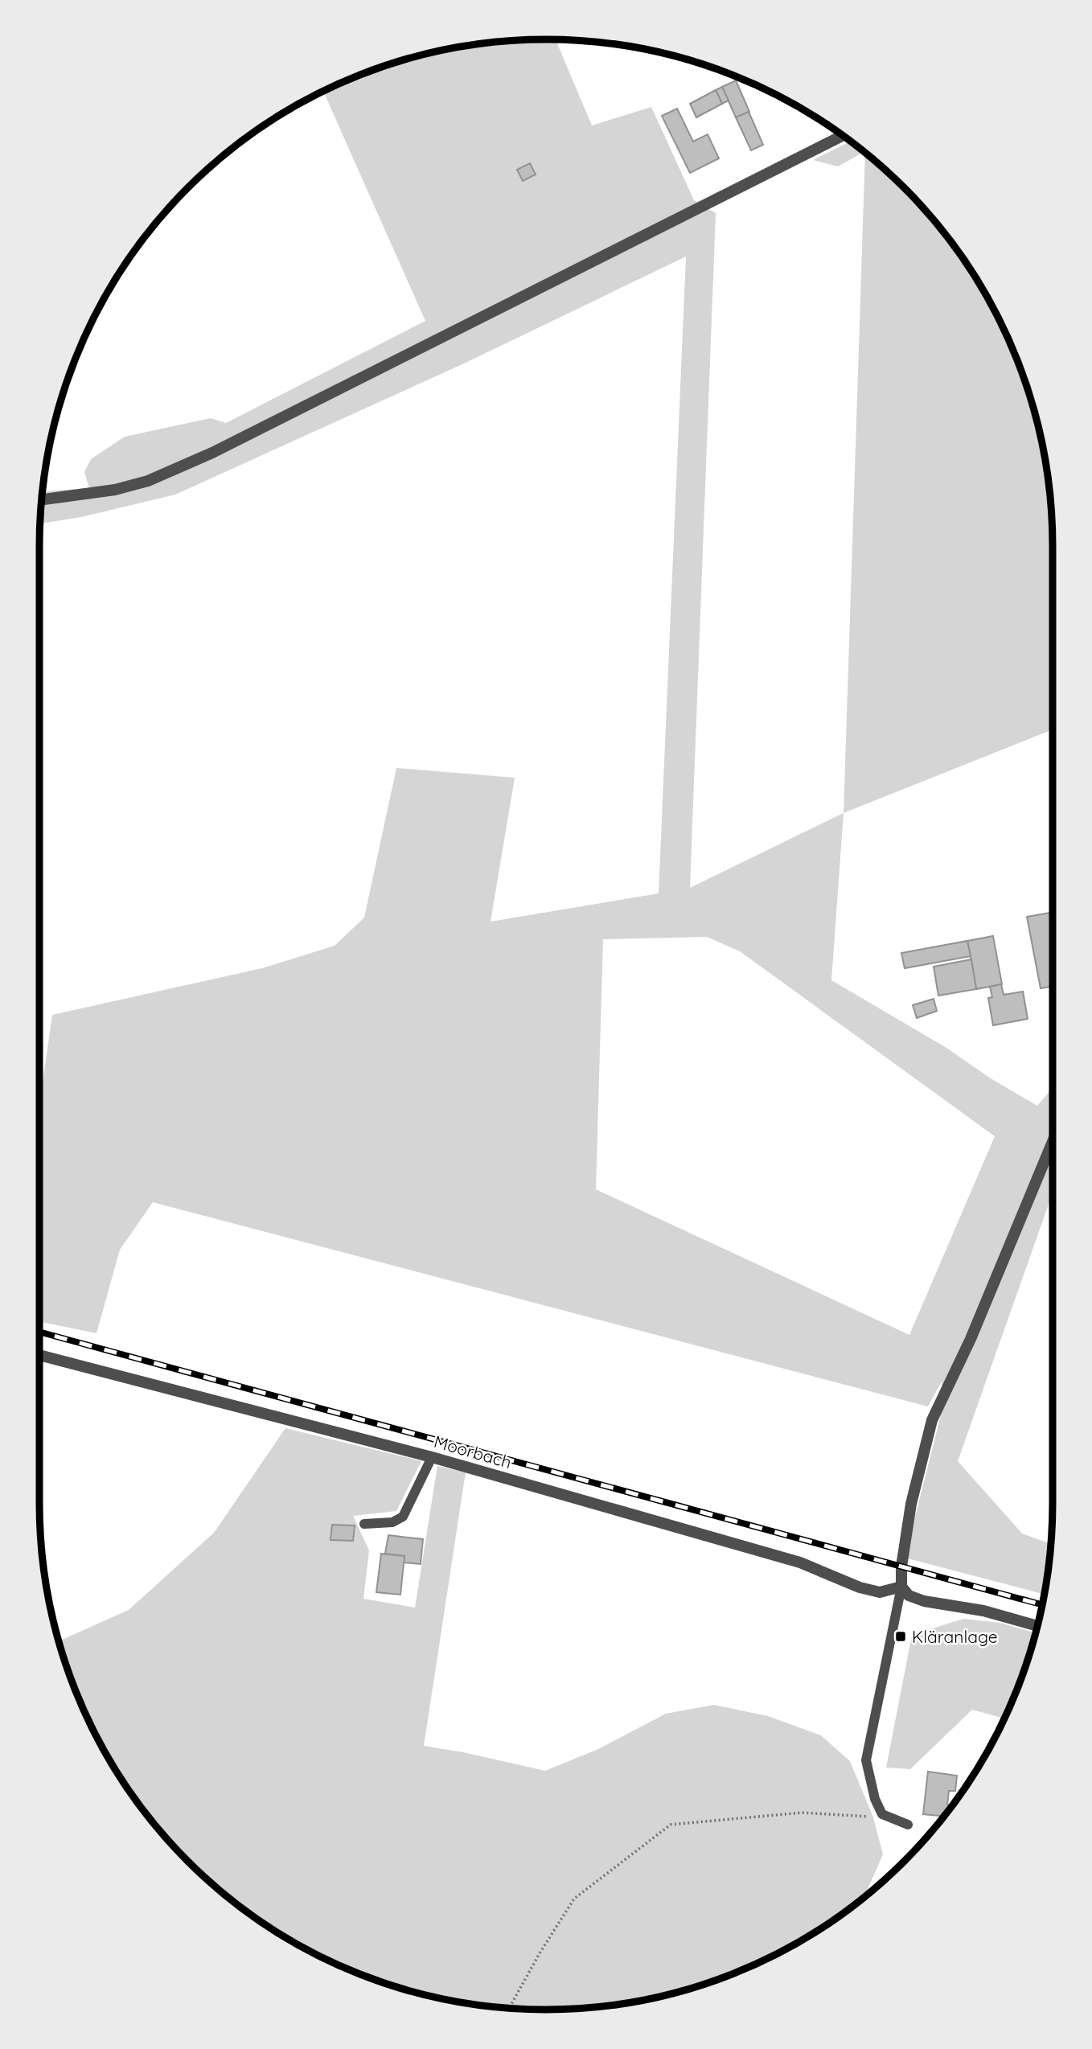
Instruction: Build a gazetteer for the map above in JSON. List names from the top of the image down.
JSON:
{
  "streets": {
    "street": ["Moorbach"]
  },
  "places": {
    "transit": ["Kläranlage"]
  }
}
